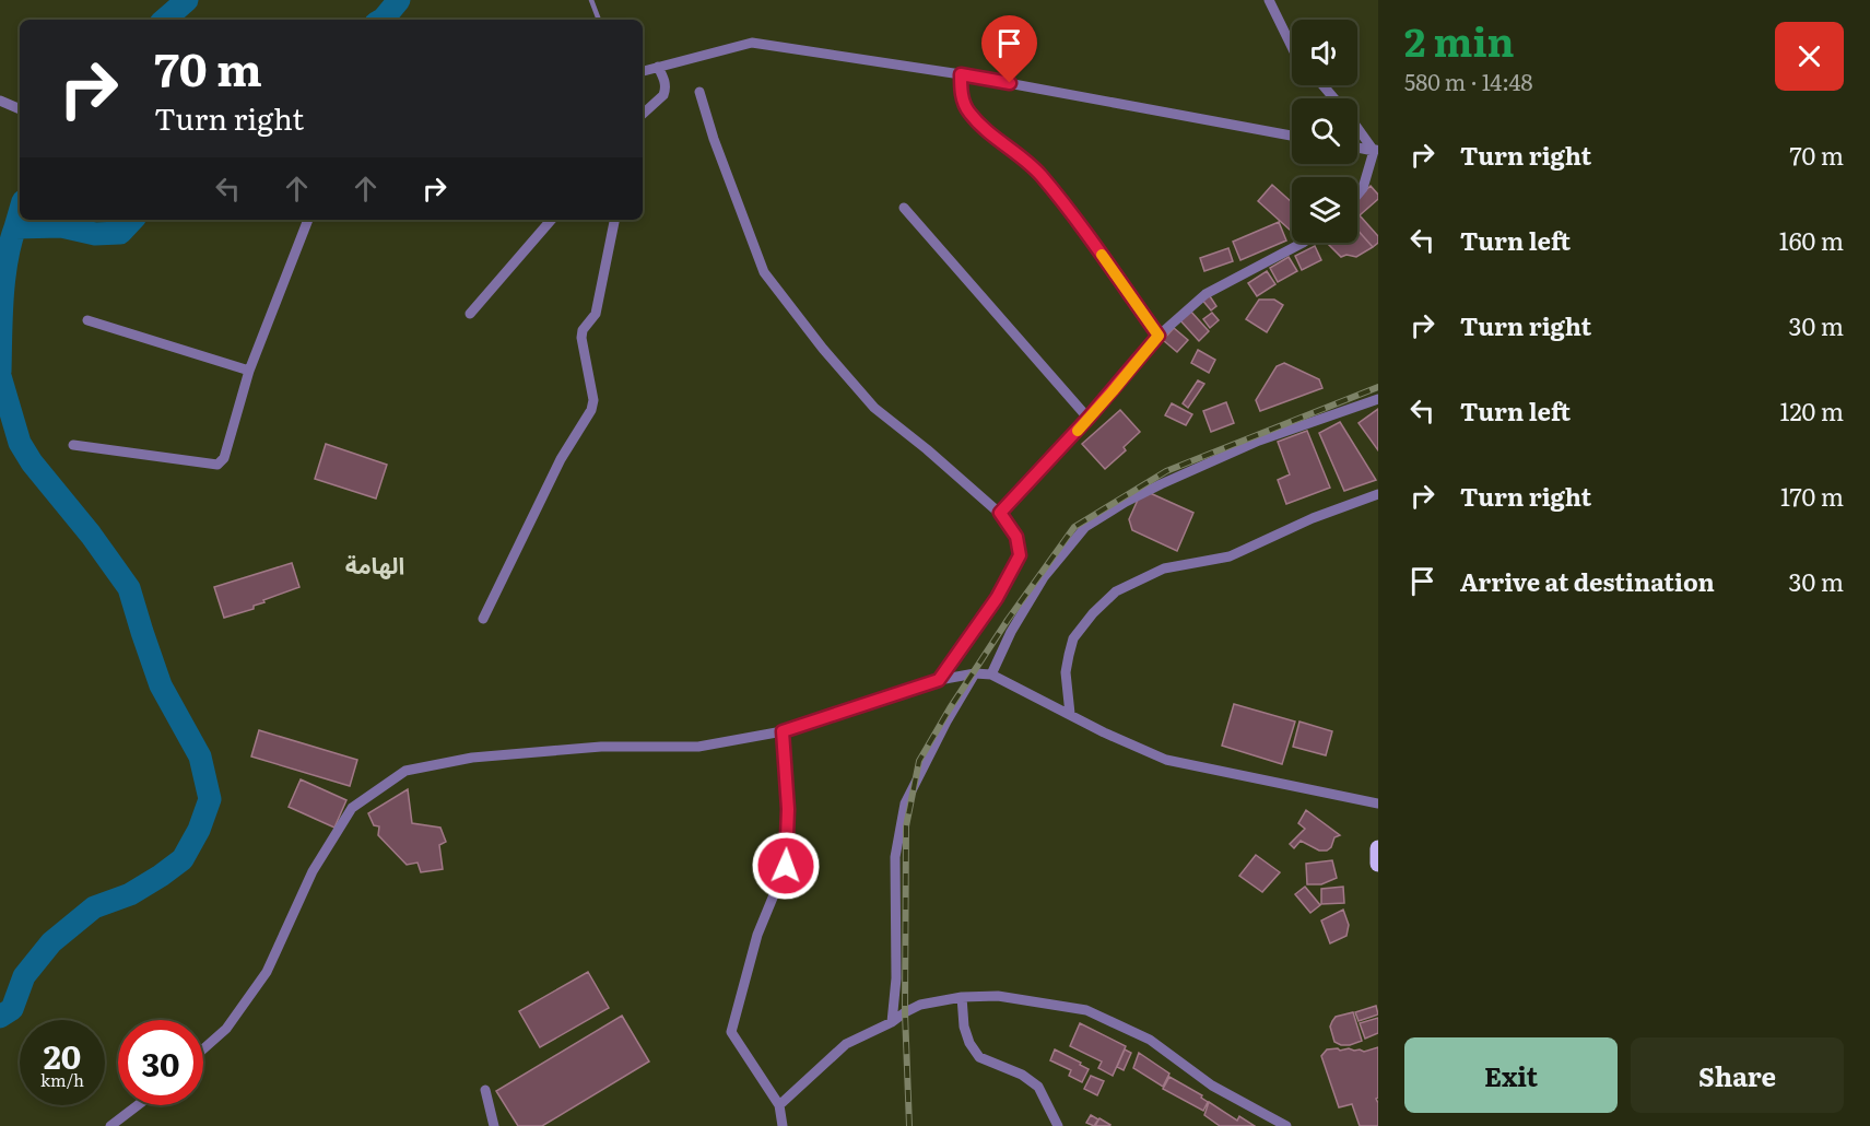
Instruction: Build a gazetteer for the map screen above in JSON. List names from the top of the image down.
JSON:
{
  "districts": ["الهامة"],
  "page": {
    "heading": ["2 min", "580 m · 14:48"],
    "turn": ["70 m", "Turn right"],
    "list": [
      {
        "name": "Turn right",
        "value": "70 m"
      },
      {
        "name": "Turn left",
        "value": "160 m"
      },
      {
        "name": "Turn right",
        "value": "30 m"
      },
      {
        "name": "Turn left",
        "value": "120 m"
      },
      {
        "name": "Turn right",
        "value": "170 m"
      },
      {
        "name": "Arrive at destination",
        "value": "30 m"
      }
    ],
    "speed": "20 km/h",
    "limit": "30",
    "buttons": ["Exit", "Share"]
  }
}
